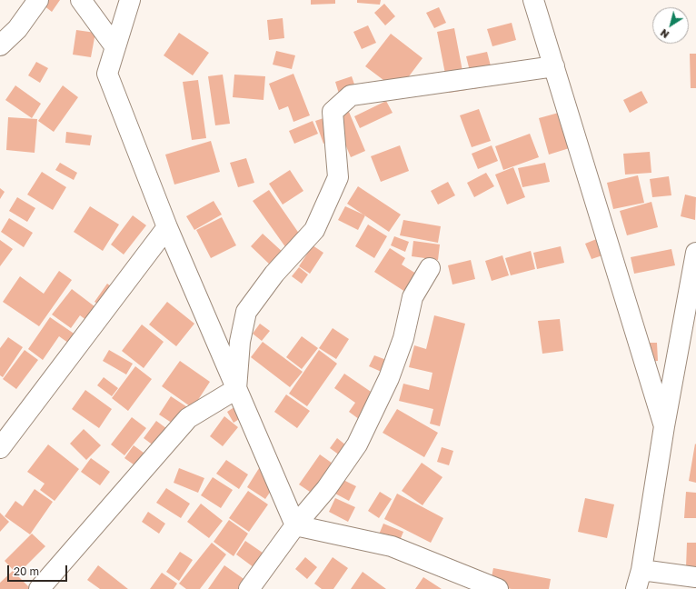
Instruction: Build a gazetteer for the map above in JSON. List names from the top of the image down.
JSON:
{
  "scale_bar": "20 m",
  "north": "bottom left"
}
